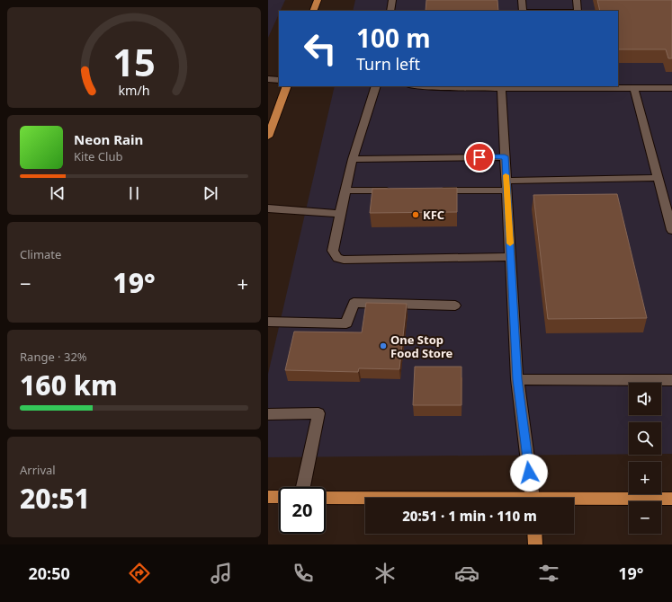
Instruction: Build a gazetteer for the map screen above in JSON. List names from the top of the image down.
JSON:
{
  "places": ["KFC", "One Stop Food Store"],
  "page": {
    "turn": ["100 m", "Turn left"],
    "song": ["Neon Rain", "Kite Club"],
    "tile": [
      "Climate",
      ["Range · 32%", "160 km"],
      ["Arrival", "20:51"]
    ],
    "heat": ["−", "19°", "+"],
    "map_buttons": ["+", "−"],
    "limit": "20",
    "trip": "20:51 · 1 min · 110 m",
    "tabs": ["20:50", "19°"],
    "gauge": ["15", "km/h"]
  }
}
